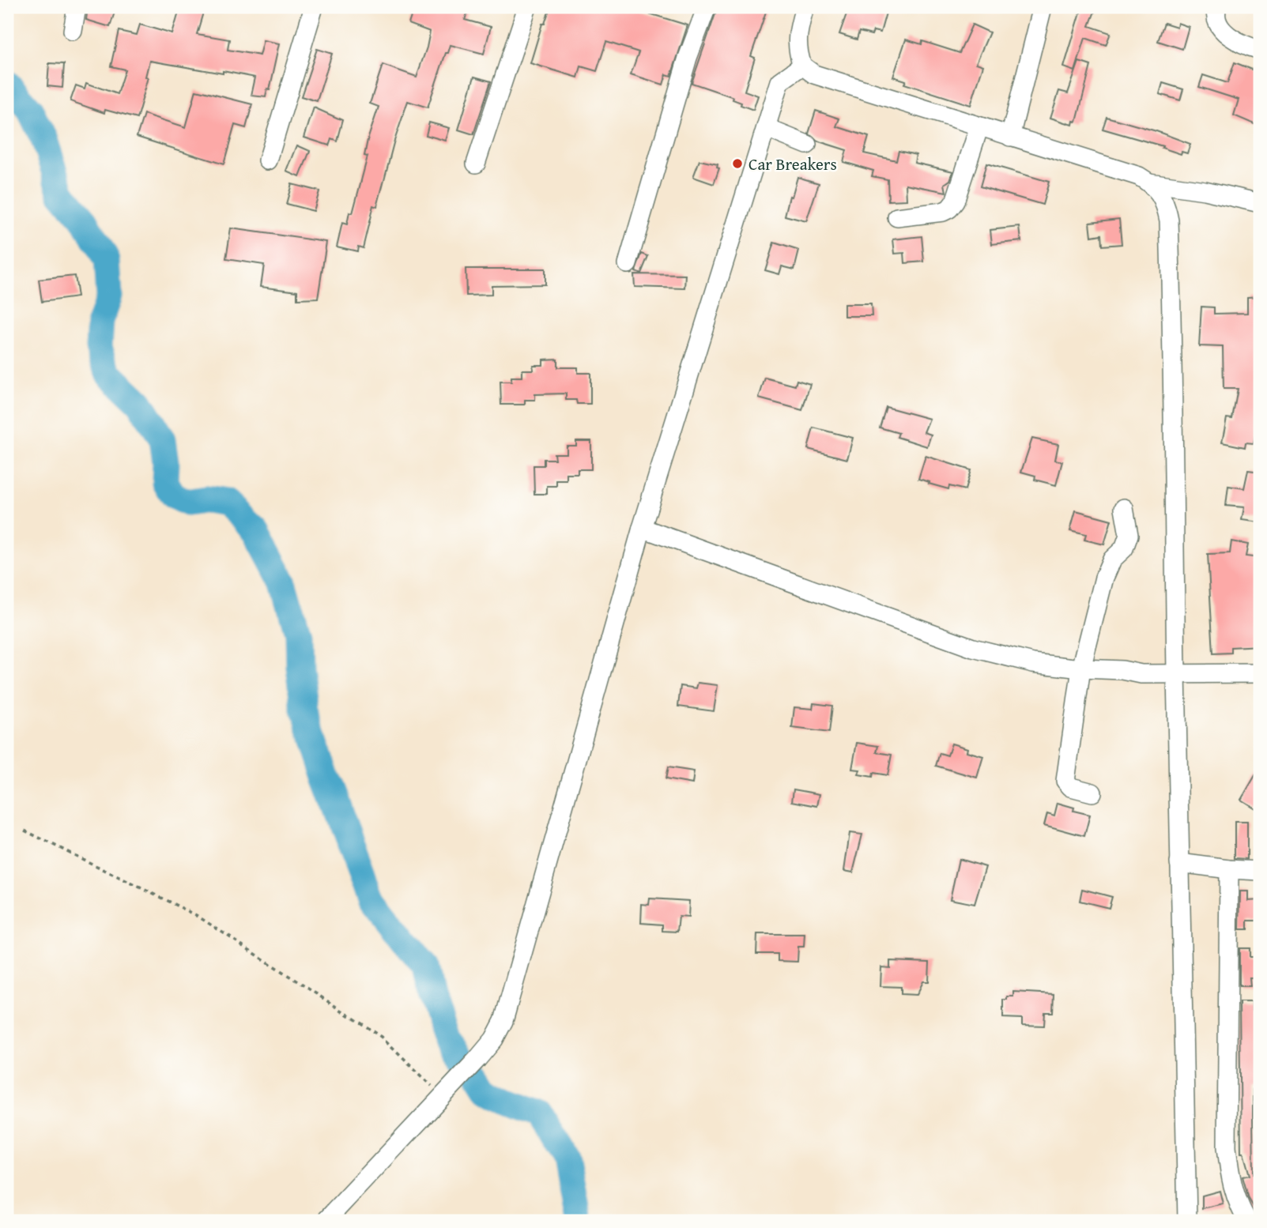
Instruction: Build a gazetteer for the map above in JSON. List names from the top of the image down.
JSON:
{
  "places": ["Car Breakers"]
}
